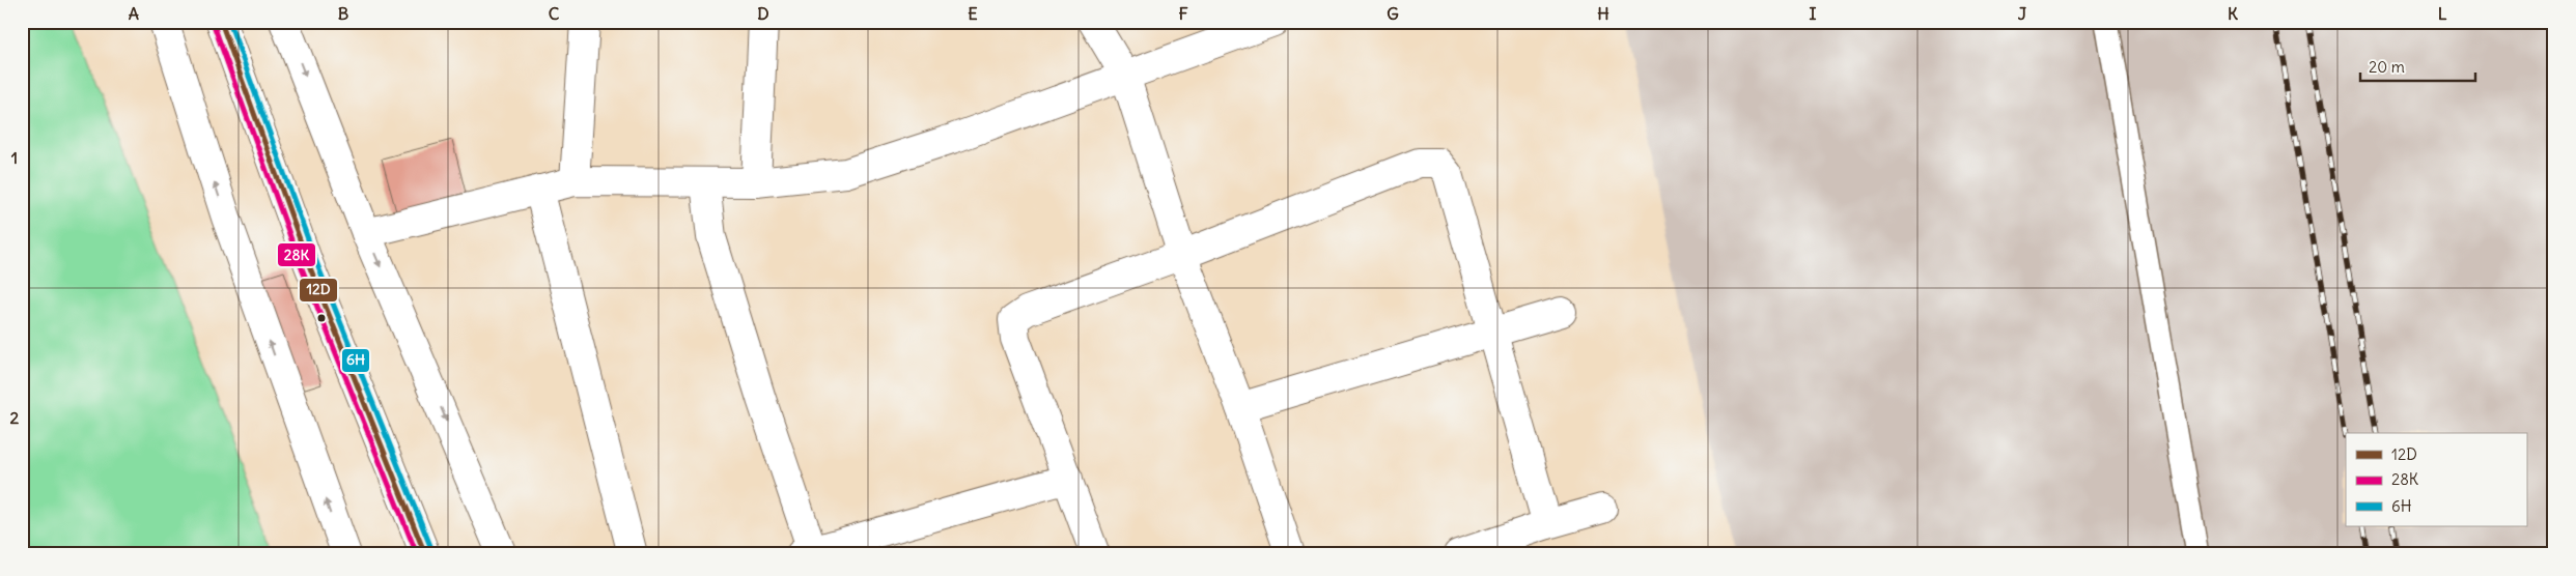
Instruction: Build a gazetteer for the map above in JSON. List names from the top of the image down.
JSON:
{
  "lines": ["transit line 12D", "transit line 6H", "transit line 28K"],
  "legend": ["12D", "28K", "6H"],
  "scale_bar": "20 m",
  "grid": {
    "columns": [
      "A",
      "B",
      "C",
      "D",
      "E",
      "F",
      "G",
      "H",
      "I",
      "J",
      "K",
      "L"
    ],
    "rows": ["1", "2"]
  }
}
